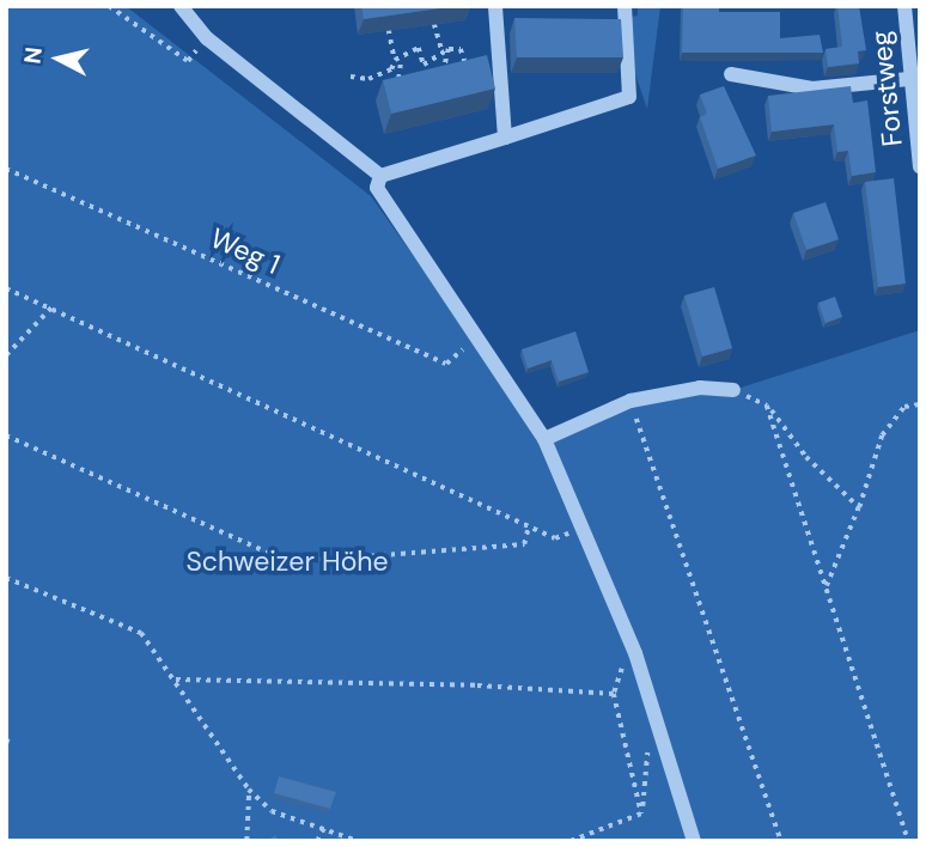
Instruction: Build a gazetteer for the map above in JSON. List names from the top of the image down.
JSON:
{
  "streets": {
    "street": ["Forstweg"],
    "path": ["Weg 1"]
  },
  "parks": ["Schweizer Höhe"],
  "north": "left"
}
